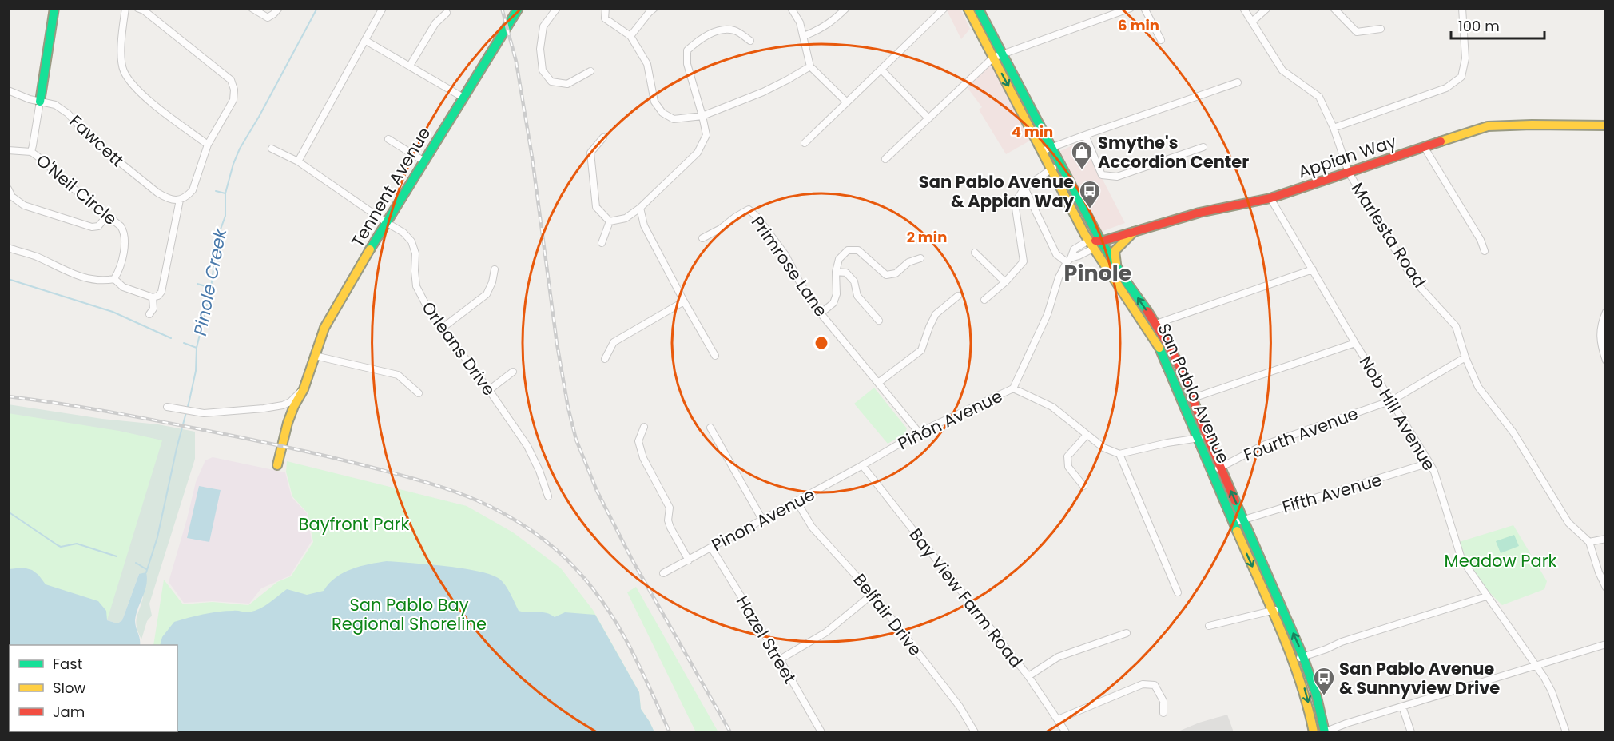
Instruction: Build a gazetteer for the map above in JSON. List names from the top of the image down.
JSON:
{
  "streets": {
    "main road": ["Appian Way", "Tennent Avenue", "San Pablo Avenue"],
    "street": [
      "Fawcett",
      "O'Neil Circle",
      "Marlesta Road",
      "Primrose Lane",
      "Orleans Drive",
      "Nob Hill Avenue",
      "Piñón Avenue",
      "Fourth Avenue",
      "Fifth Avenue",
      "Pinon Avenue",
      "Bay View Farm Road",
      "Belfair Drive",
      "Hazel Street"
    ]
  },
  "crossings": [
    ["Appian Way", "Marlesta Road"],
    ["Appian Way", "San Pablo Avenue"],
    ["Appian Way", "Nob Hill Avenue"],
    ["Appian Way", "Piñón Avenue"],
    ["Tennent Avenue", "Orleans Drive"],
    ["Marlesta Road", "Fourth Avenue"],
    ["Primrose Lane", "Piñón Avenue"],
    ["San Pablo Avenue", "Piñón Avenue"],
    ["San Pablo Avenue", "Fourth Avenue"],
    ["San Pablo Avenue", "Fifth Avenue"],
    ["Nob Hill Avenue", "Fourth Avenue"],
    ["Nob Hill Avenue", "Fifth Avenue"],
    ["Piñón Avenue", "Pinon Avenue"],
    ["Piñón Avenue", "Bay View Farm Road"],
    ["Pinon Avenue", "Bay View Farm Road"],
    ["Pinon Avenue", "Belfair Drive"],
    ["Pinon Avenue", "Hazel Street"]
  ],
  "districts": ["Pinole"],
  "water": ["Pinole Creek"],
  "parks": ["Bayfront Park", "Meadow Park", "San Pablo Bay Regional Shoreline"],
  "places": {
    "shop": ["Smythe's Accordion Center"],
    "bus stop": ["San Pablo Avenue & Appian Way", "San Pablo Avenue & Sunnyview Drive"]
  },
  "legend": ["Fast", "Slow", "Jam"],
  "scale_bar": "100 m",
  "rings": ["6 min", "4 min", "2 min"]
}
